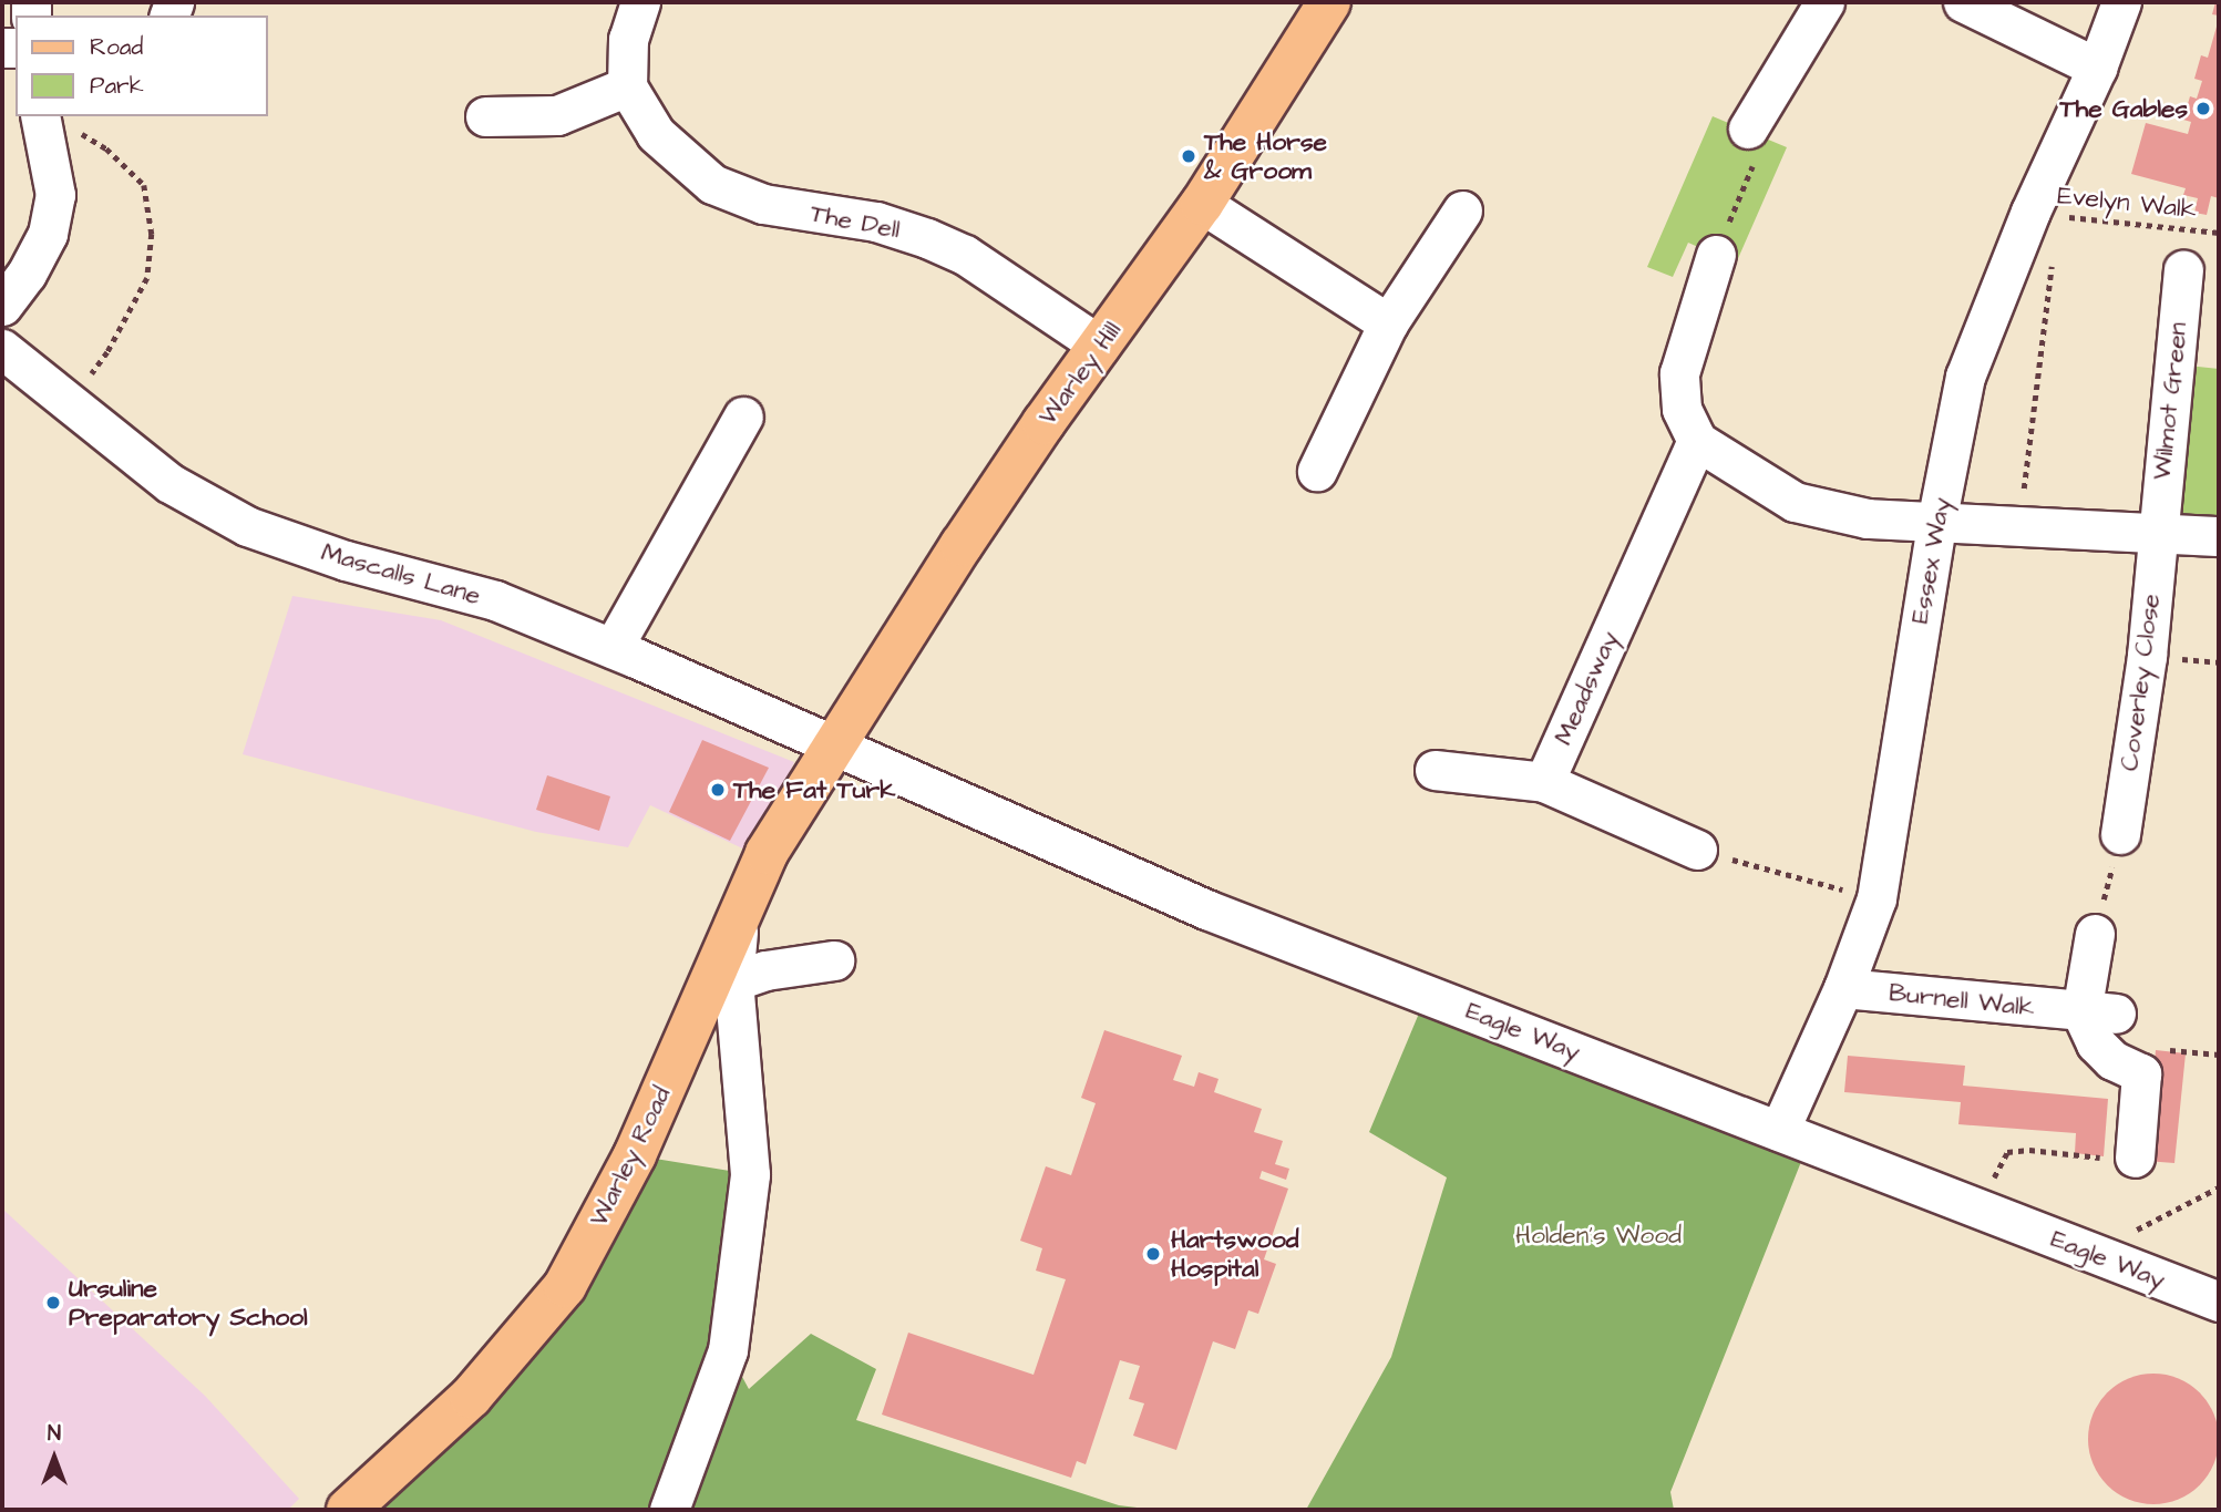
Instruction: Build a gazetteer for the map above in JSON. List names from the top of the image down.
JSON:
{
  "streets": {
    "main road": ["Warley Hill", "Warley Road"],
    "street": [
      "The Dell",
      "Wilmot Green",
      "Essex Way",
      "Mascalls Lane",
      "Coverley Close",
      "Meadsway",
      "Burnell Walk",
      "Eagle Way"
    ],
    "path": ["Evelyn Walk"]
  },
  "crossings": [
    ["Evelyn Walk", "Essex Way"],
    ["The Dell", "Warley Hill"],
    ["Warley Hill", "Mascalls Lane"],
    ["Warley Hill", "Eagle Way"],
    ["Warley Hill", "Warley Road"],
    ["Wilmot Green", "Coverley Close"],
    ["Essex Way", "Burnell Walk"],
    ["Essex Way", "Eagle Way"],
    ["Mascalls Lane", "Eagle Way"],
    ["Mascalls Lane", "Warley Road"],
    ["Eagle Way", "Warley Road"]
  ],
  "parks": ["Holden's Wood"],
  "places": [
    "The Gables",
    "The Horse & Groom",
    "The Fat Turk",
    "Hartswood Hospital",
    "Ursuline Preparatory School"
  ],
  "legend": ["Road", "Park"],
  "north": "top"
}
